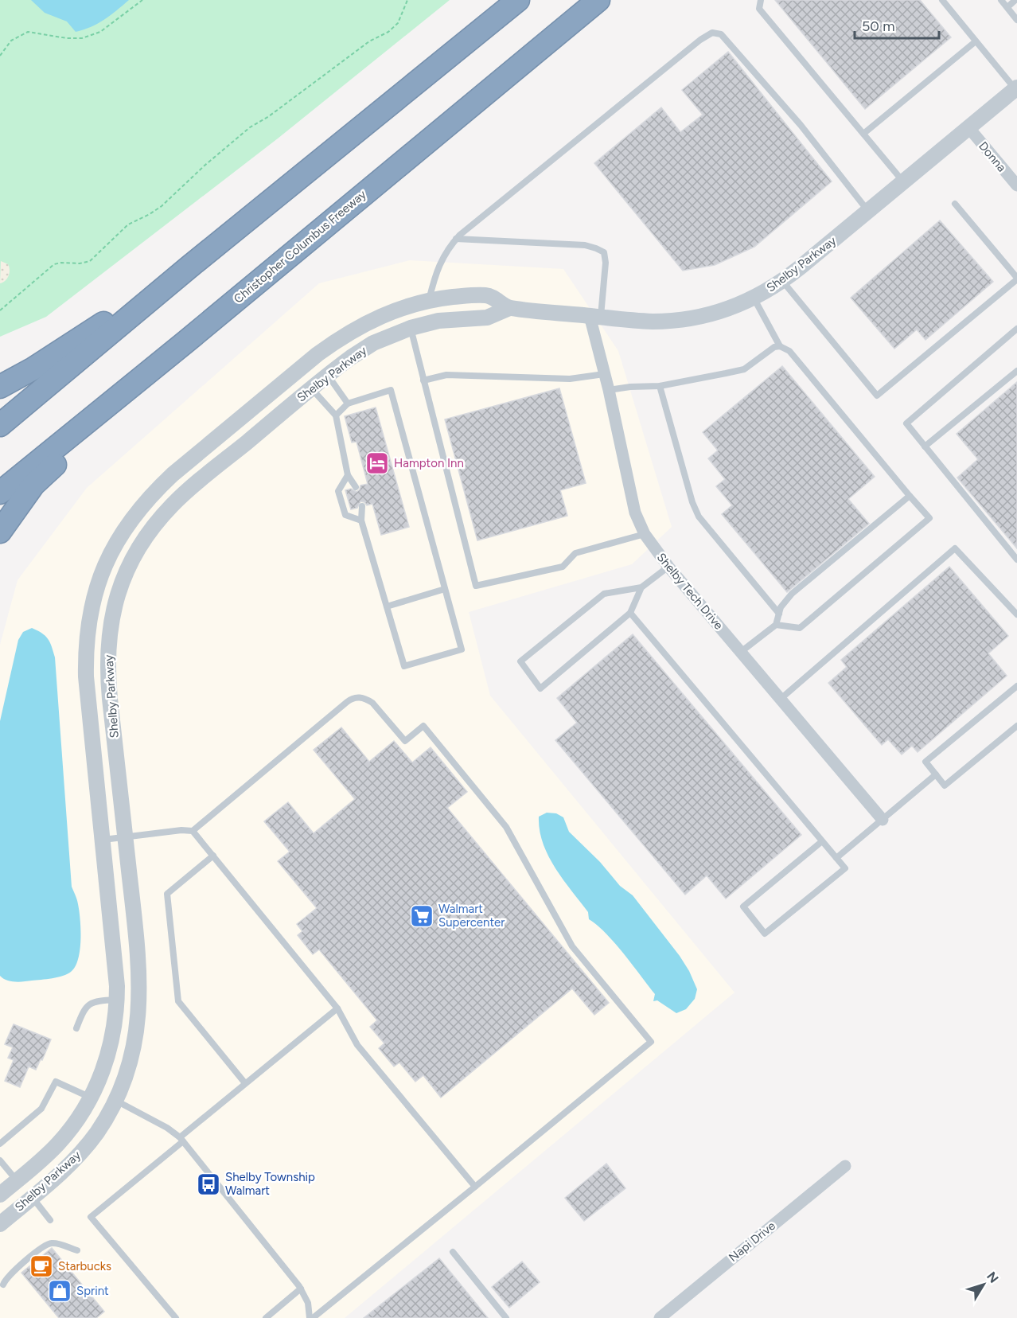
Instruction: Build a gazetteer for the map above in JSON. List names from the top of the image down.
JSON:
{
  "streets": {
    "highway": ["Christopher Columbus Freeway"],
    "street": [
      "Donna",
      "Shelby Parkway",
      "Shelby Tech Drive",
      "Napi Drive"
    ]
  },
  "crossings": [
    ["Donna", "Shelby Parkway"],
    ["Shelby Parkway", "Shelby Tech Drive"]
  ],
  "places": {
    "hotel": ["Hampton Inn"],
    "supermarket": ["Walmart Supercenter"],
    "bus stop": ["Shelby Township Walmart"],
    "cafe": ["Starbucks"],
    "shop": ["Sprint"]
  },
  "scale_bar": "50 m",
  "north": "top right"
}
